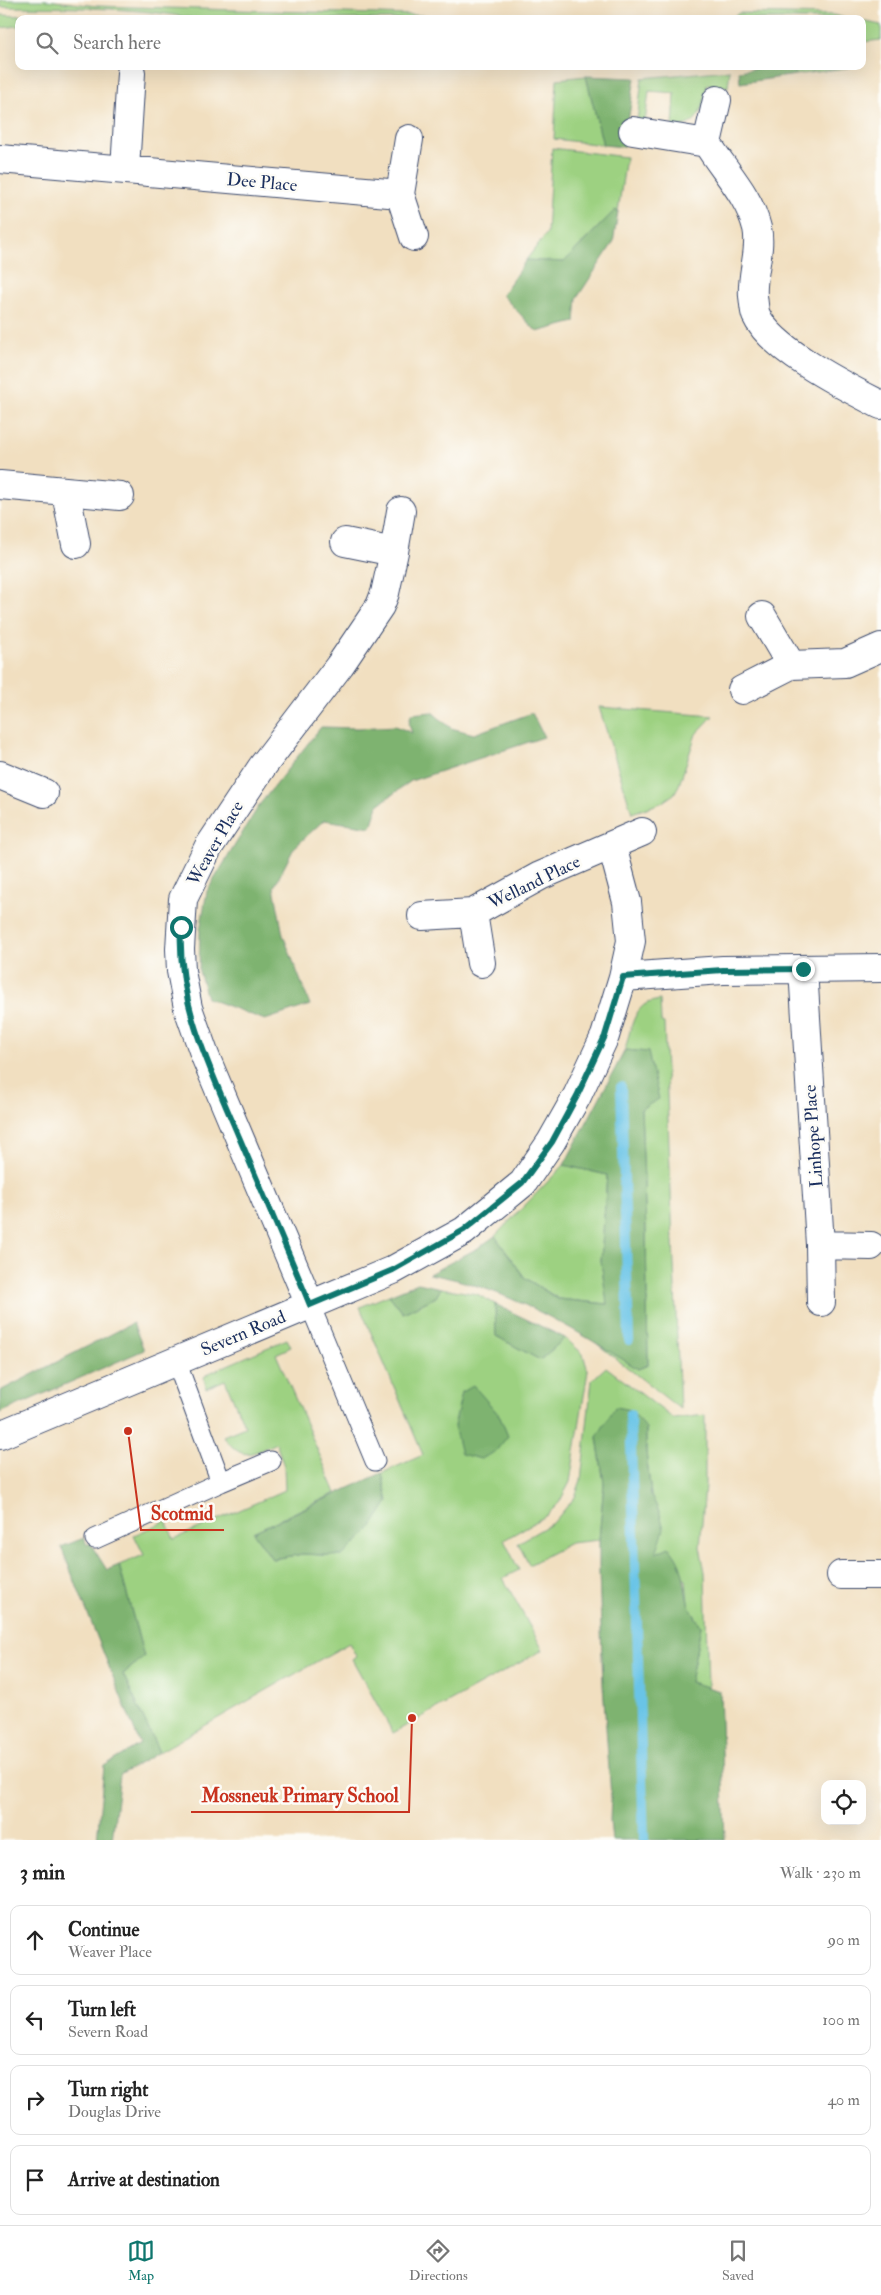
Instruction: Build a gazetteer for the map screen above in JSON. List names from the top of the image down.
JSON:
{
  "streets": {
    "street": [
      "Dee Place",
      "Weaver Place",
      "Welland Place",
      "Linhope Place",
      "Severn Road"
    ]
  },
  "crossings": [
    ["Weaver Place", "Severn Road"],
    ["Welland Place", "Severn Road"]
  ],
  "places": ["Scotmid", "Mossneuk Primary School"],
  "page": {
    "search": "Search here",
    "heading": ["3 min", "Walk · 230 m"],
    "list": [
      ["Continue", "Weaver Place", "90 m"],
      ["Turn left", "Severn Road", "100 m"],
      ["Turn right", "Douglas Drive", "40 m"],
      "Arrive at destination"
    ],
    "nav": ["Map", "Directions", "Saved"]
  }
}
